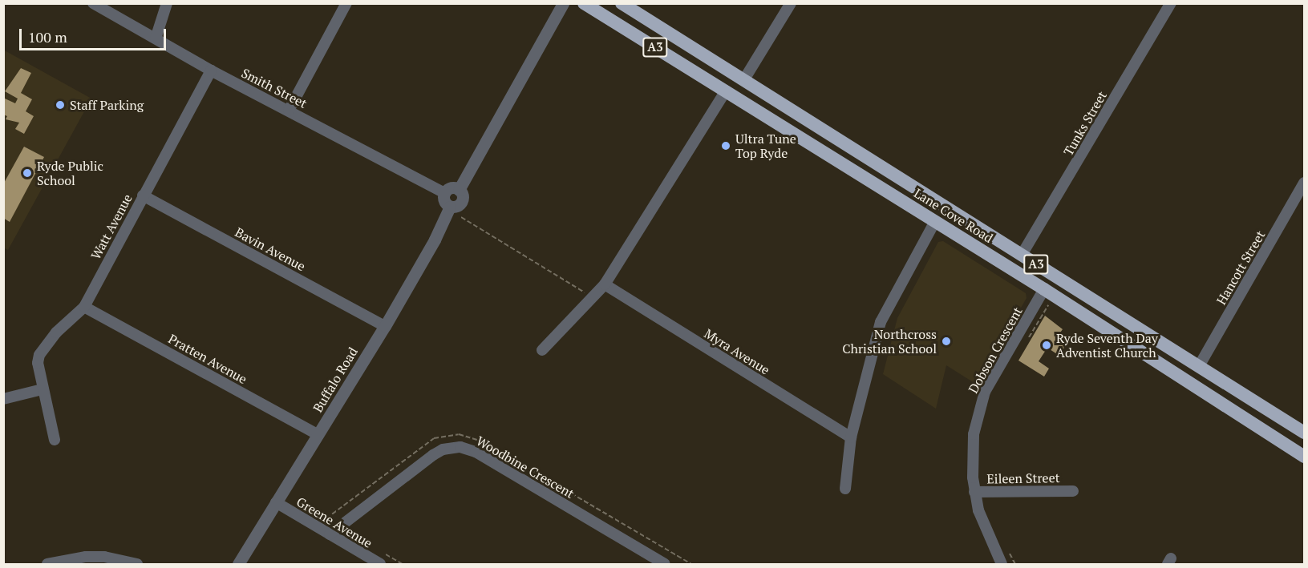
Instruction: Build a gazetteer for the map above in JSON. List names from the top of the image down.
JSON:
{
  "streets": {
    "highway": ["A3", "Lane Cove Road"],
    "street": [
      "Smith Street",
      "Tunks Street",
      "Watt Avenue",
      "Bavin Avenue",
      "Hancott Street",
      "Dobson Crescent",
      "Myra Avenue",
      "Pratten Avenue",
      "Buffalo Road",
      "Woodbine Crescent",
      "Eileen Street",
      "Greene Avenue"
    ]
  },
  "crossings": [
    ["Smith Street", "Watt Avenue"],
    ["Smith Street", "Buffalo Road"],
    ["Tunks Street", "Lane Cove Road"],
    ["Lane Cove Road", "Hancott Street"],
    ["Lane Cove Road", "Dobson Crescent"],
    ["Watt Avenue", "Bavin Avenue"],
    ["Watt Avenue", "Pratten Avenue"],
    ["Bavin Avenue", "Buffalo Road"],
    ["Dobson Crescent", "Eileen Street"],
    ["Pratten Avenue", "Buffalo Road"],
    ["Buffalo Road", "Greene Avenue"],
    ["Woodbine Crescent", "Greene Avenue"]
  ],
  "places": [
    "Staff Parking",
    "Ultra Tune Top Ryde",
    "Ryde Public School",
    "Northcross Christian School",
    "Ryde Seventh Day Adventist Church"
  ],
  "scale_bar": "100 m"
}
